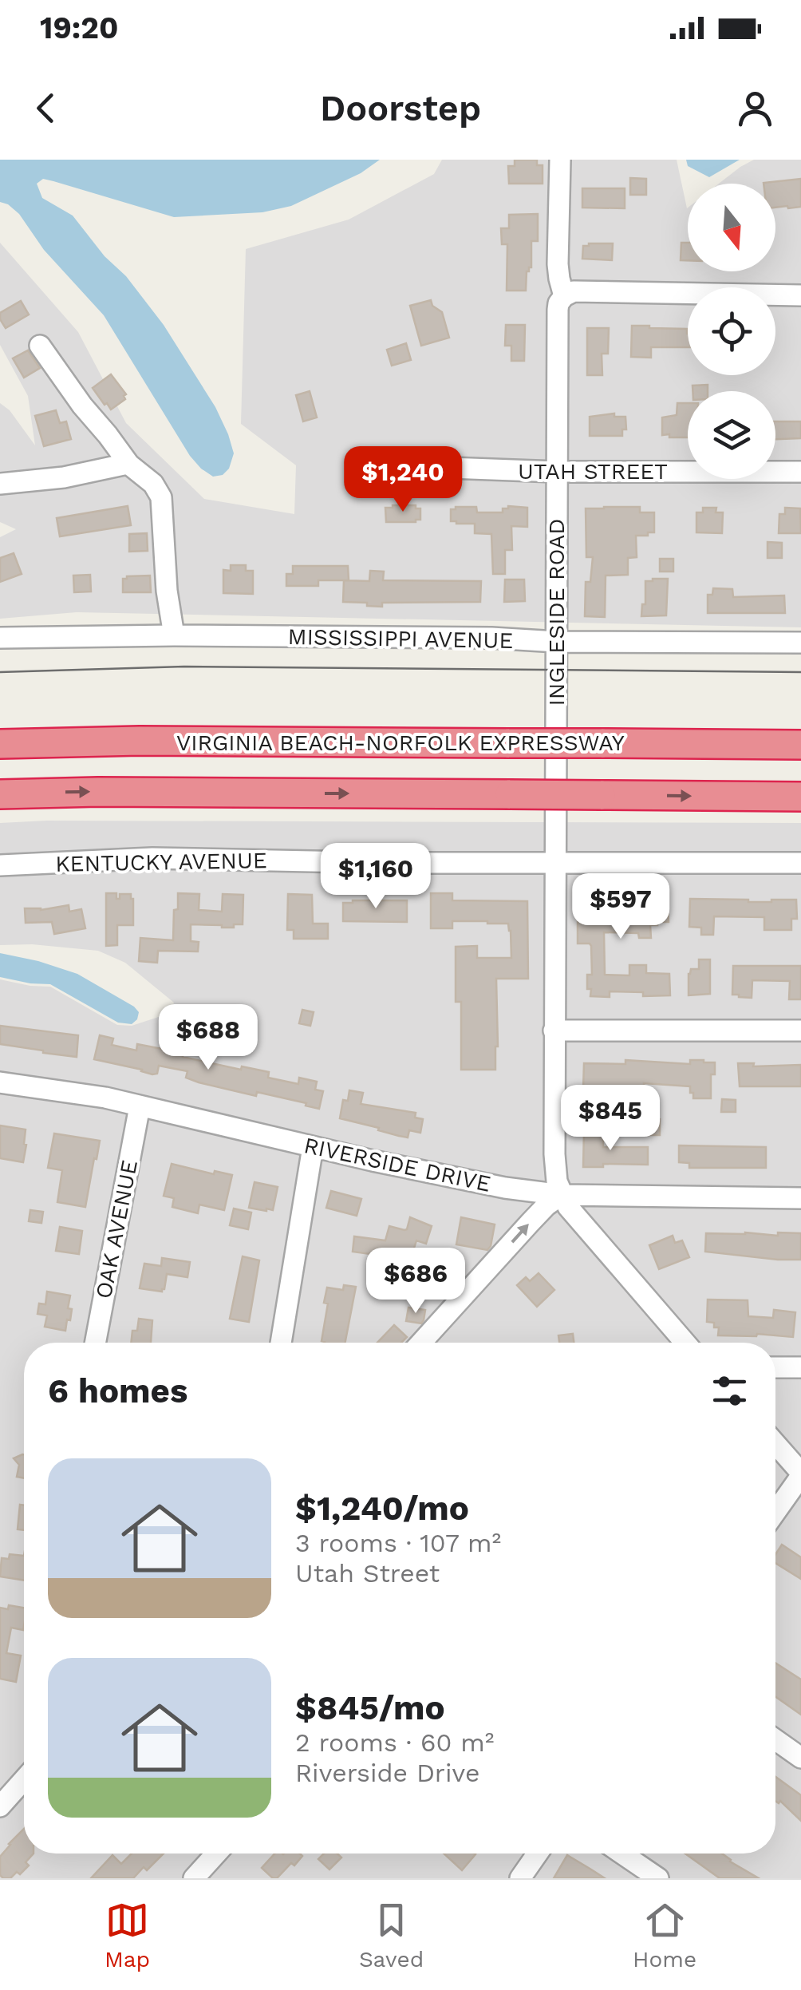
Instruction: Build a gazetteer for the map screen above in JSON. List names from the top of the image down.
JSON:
{
  "streets": {
    "highway": ["VIRGINIA BEACH-NORFOLK EXPRESSWAY"],
    "street": [
      "UTAH STREET",
      "INGLESIDE ROAD",
      "MISSISSIPPI AVENUE",
      "KENTUCKY AVENUE",
      "RIVERSIDE DRIVE",
      "OAK AVENUE"
    ]
  },
  "crossings": [
    ["UTAH STREET", "INGLESIDE ROAD"],
    ["INGLESIDE ROAD", "MISSISSIPPI AVENUE"],
    ["INGLESIDE ROAD", "KENTUCKY AVENUE"],
    ["INGLESIDE ROAD", "RIVERSIDE DRIVE"],
    ["RIVERSIDE DRIVE", "OAK AVENUE"]
  ],
  "north": "bottom",
  "page": {
    "status": "19:20",
    "header": "Doorstep",
    "price": [
      "$1,240",
      "$1,160",
      "$597",
      "$688",
      "$845",
      "$686"
    ],
    "heading": "6 homes",
    "list": [
      {
        "name": "$1,240/mo",
        "note": "3 rooms · 107 m² · Utah Street"
      },
      {
        "name": "$845/mo",
        "note": "2 rooms · 60 m² · Riverside Drive"
      }
    ],
    "tabs": ["Map", "Saved", "Home"]
  }
}
